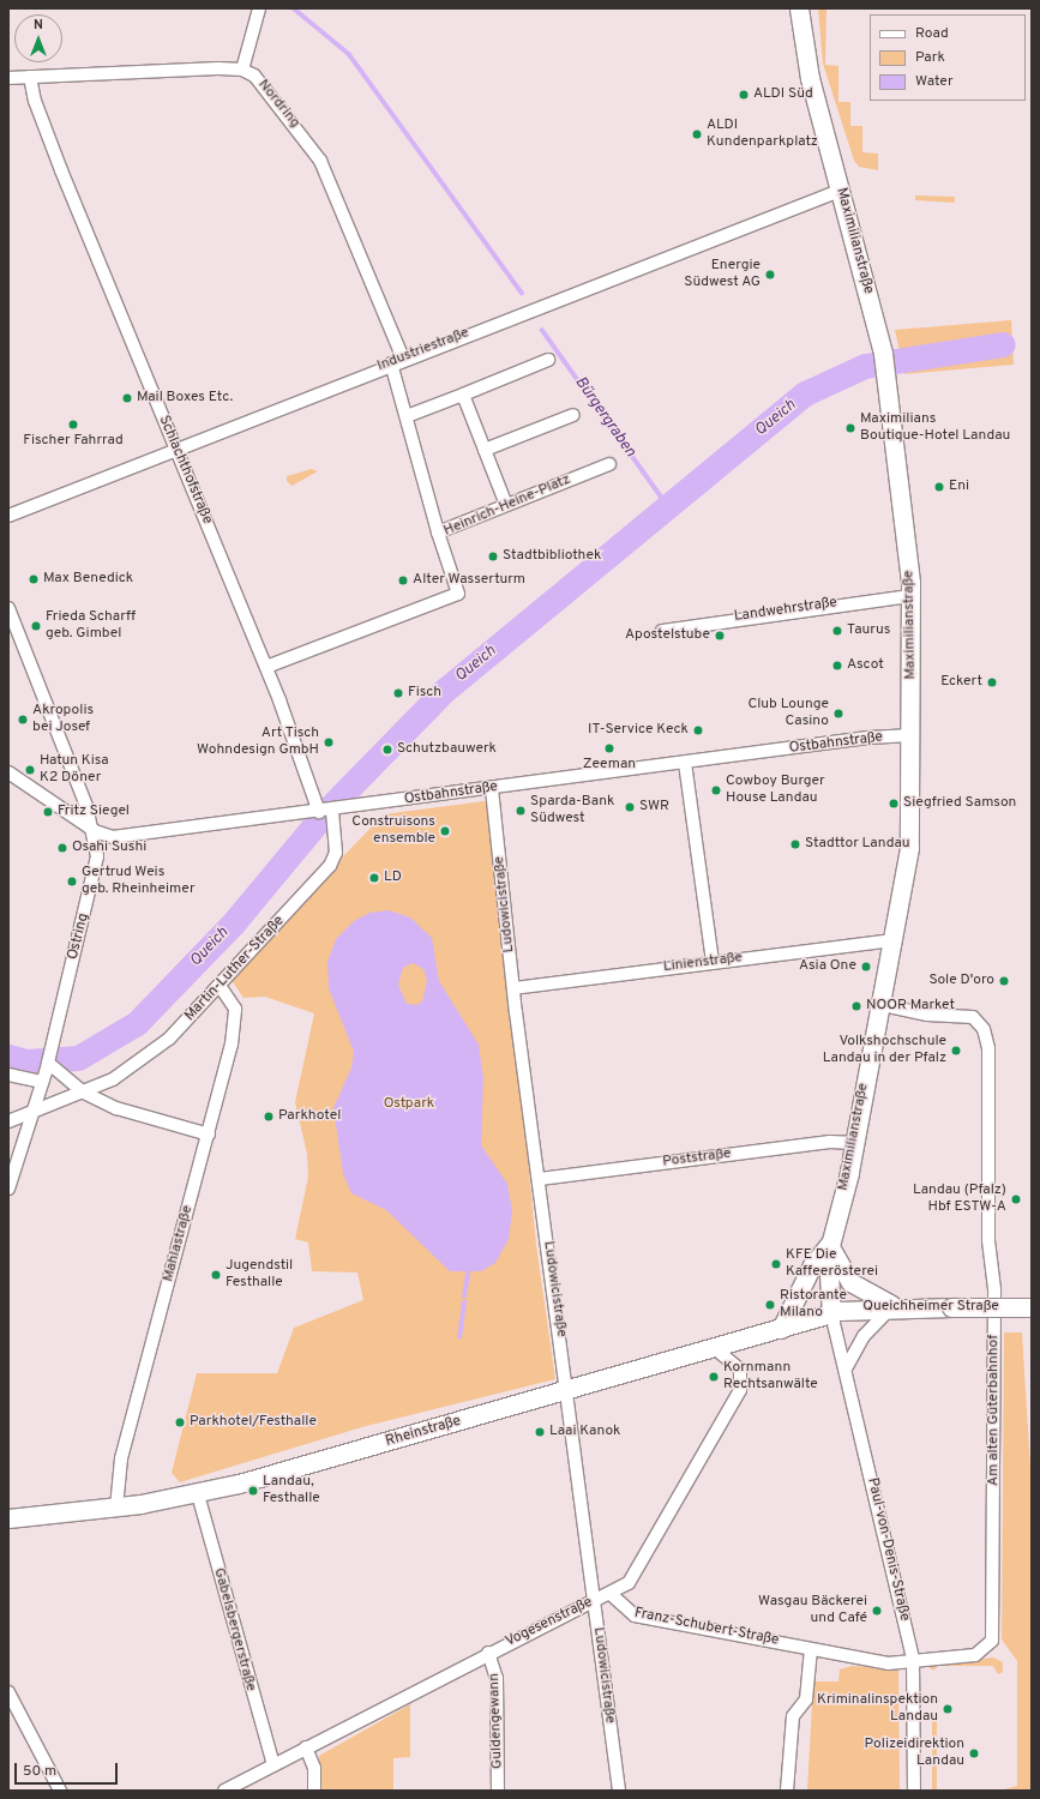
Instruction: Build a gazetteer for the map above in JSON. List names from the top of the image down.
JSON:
{
  "streets": {
    "street": [
      "Nordring",
      "Maximilianstraße",
      "Industriestraße",
      "Schlachthofstraße",
      "Heinrich-Heine-Platz",
      "Landwehrstraße",
      "Ostbahnstraße",
      "Ludowicistraße",
      "Ostring",
      "Linienstraße",
      "Martin-Luther-Straße",
      "Poststraße",
      "Mahlastraße",
      "Queichheimer Straße",
      "Am alten Güterbahnhof",
      "Rheinstraße",
      "Paul-von-Denis-Straße",
      "Vogesenstraße",
      "Franz-Schubert-Straße",
      "Gabelsbergerstraße",
      "Guldengewann"
    ]
  },
  "crossings": [
    ["Nordring", "Industriestraße"],
    ["Nordring", "Schlachthofstraße"],
    ["Maximilianstraße", "Industriestraße"],
    ["Maximilianstraße", "Landwehrstraße"],
    ["Maximilianstraße", "Ostbahnstraße"],
    ["Maximilianstraße", "Linienstraße"],
    ["Maximilianstraße", "Poststraße"],
    ["Maximilianstraße", "Queichheimer Straße"],
    ["Maximilianstraße", "Am alten Güterbahnhof"],
    ["Maximilianstraße", "Rheinstraße"],
    ["Maximilianstraße", "Paul-von-Denis-Straße"],
    ["Industriestraße", "Schlachthofstraße"],
    ["Schlachthofstraße", "Heinrich-Heine-Platz"],
    ["Schlachthofstraße", "Ostbahnstraße"],
    ["Ostbahnstraße", "Ludowicistraße"],
    ["Ostbahnstraße", "Ostring"],
    ["Ostbahnstraße", "Martin-Luther-Straße"],
    ["Ludowicistraße", "Linienstraße"],
    ["Ludowicistraße", "Poststraße"],
    ["Ludowicistraße", "Rheinstraße"],
    ["Ludowicistraße", "Vogesenstraße"],
    ["Ostring", "Martin-Luther-Straße"],
    ["Martin-Luther-Straße", "Mahlastraße"],
    ["Mahlastraße", "Rheinstraße"],
    ["Queichheimer Straße", "Rheinstraße"],
    ["Queichheimer Straße", "Paul-von-Denis-Straße"],
    ["Am alten Güterbahnhof", "Paul-von-Denis-Straße"],
    ["Am alten Güterbahnhof", "Franz-Schubert-Straße"],
    ["Rheinstraße", "Paul-von-Denis-Straße"],
    ["Rheinstraße", "Vogesenstraße"],
    ["Rheinstraße", "Gabelsbergerstraße"],
    ["Paul-von-Denis-Straße", "Franz-Schubert-Straße"],
    ["Vogesenstraße", "Franz-Schubert-Straße"],
    ["Vogesenstraße", "Gabelsbergerstraße"],
    ["Vogesenstraße", "Guldengewann"]
  ],
  "water": ["Bürgergraben", "Queich"],
  "parks": ["Ostpark"],
  "places": [
    "ALDI Süd",
    "ALDI Kundenparkplatz",
    "Energie Südwest AG",
    "Mail Boxes Etc.",
    "Fischer Fahrrad",
    "Maximilians Boutique-Hotel Landau",
    "Eni",
    "Stadtbibliothek",
    "Max Benedick",
    "Alter Wasserturm",
    "Frieda Scharff geb. Gimbel",
    "Taurus",
    "Apostelstube",
    "Ascot",
    "Eckert",
    "Fisch",
    "Club Lounge Casino",
    "Akropolis bei Josef",
    "IT-Service Keck",
    "Art Tisch Wohndesign GmbH",
    "Zeeman",
    "Schutzbauwerk",
    "Hatun Kisa K2 Döner",
    "Cowboy Burger House Landau",
    "Siegfried Samson",
    "SWR",
    "Sparda-Bank Südwest",
    "Fritz Siegel",
    "Construisons ensemble",
    "Stadttor Landau",
    "Osahi Sushi",
    "LD",
    "Gertrud Weis geb. Rheinheimer",
    "Asia One",
    "Sole D'oro",
    "NOOR Market",
    "Volkshochschule Landau in der Pfalz",
    "Parkhotel",
    "Landau (Pfalz) Hbf ESTW-A",
    "KFE Die Kaffeerösterei",
    "Jugendstil Festhalle",
    "Ristorante Milano",
    "Kornmann Rechtsanwälte",
    "Parkhotel/Festhalle",
    "Laai Kanok",
    "Landau, Festhalle",
    "Wasgau Bäckerei und Café",
    "Kriminalinspektion Landau",
    "Polizeidirektion Landau"
  ],
  "legend": ["Road", "Park", "Water"],
  "scale_bar": "50 m",
  "north": "top"
}
